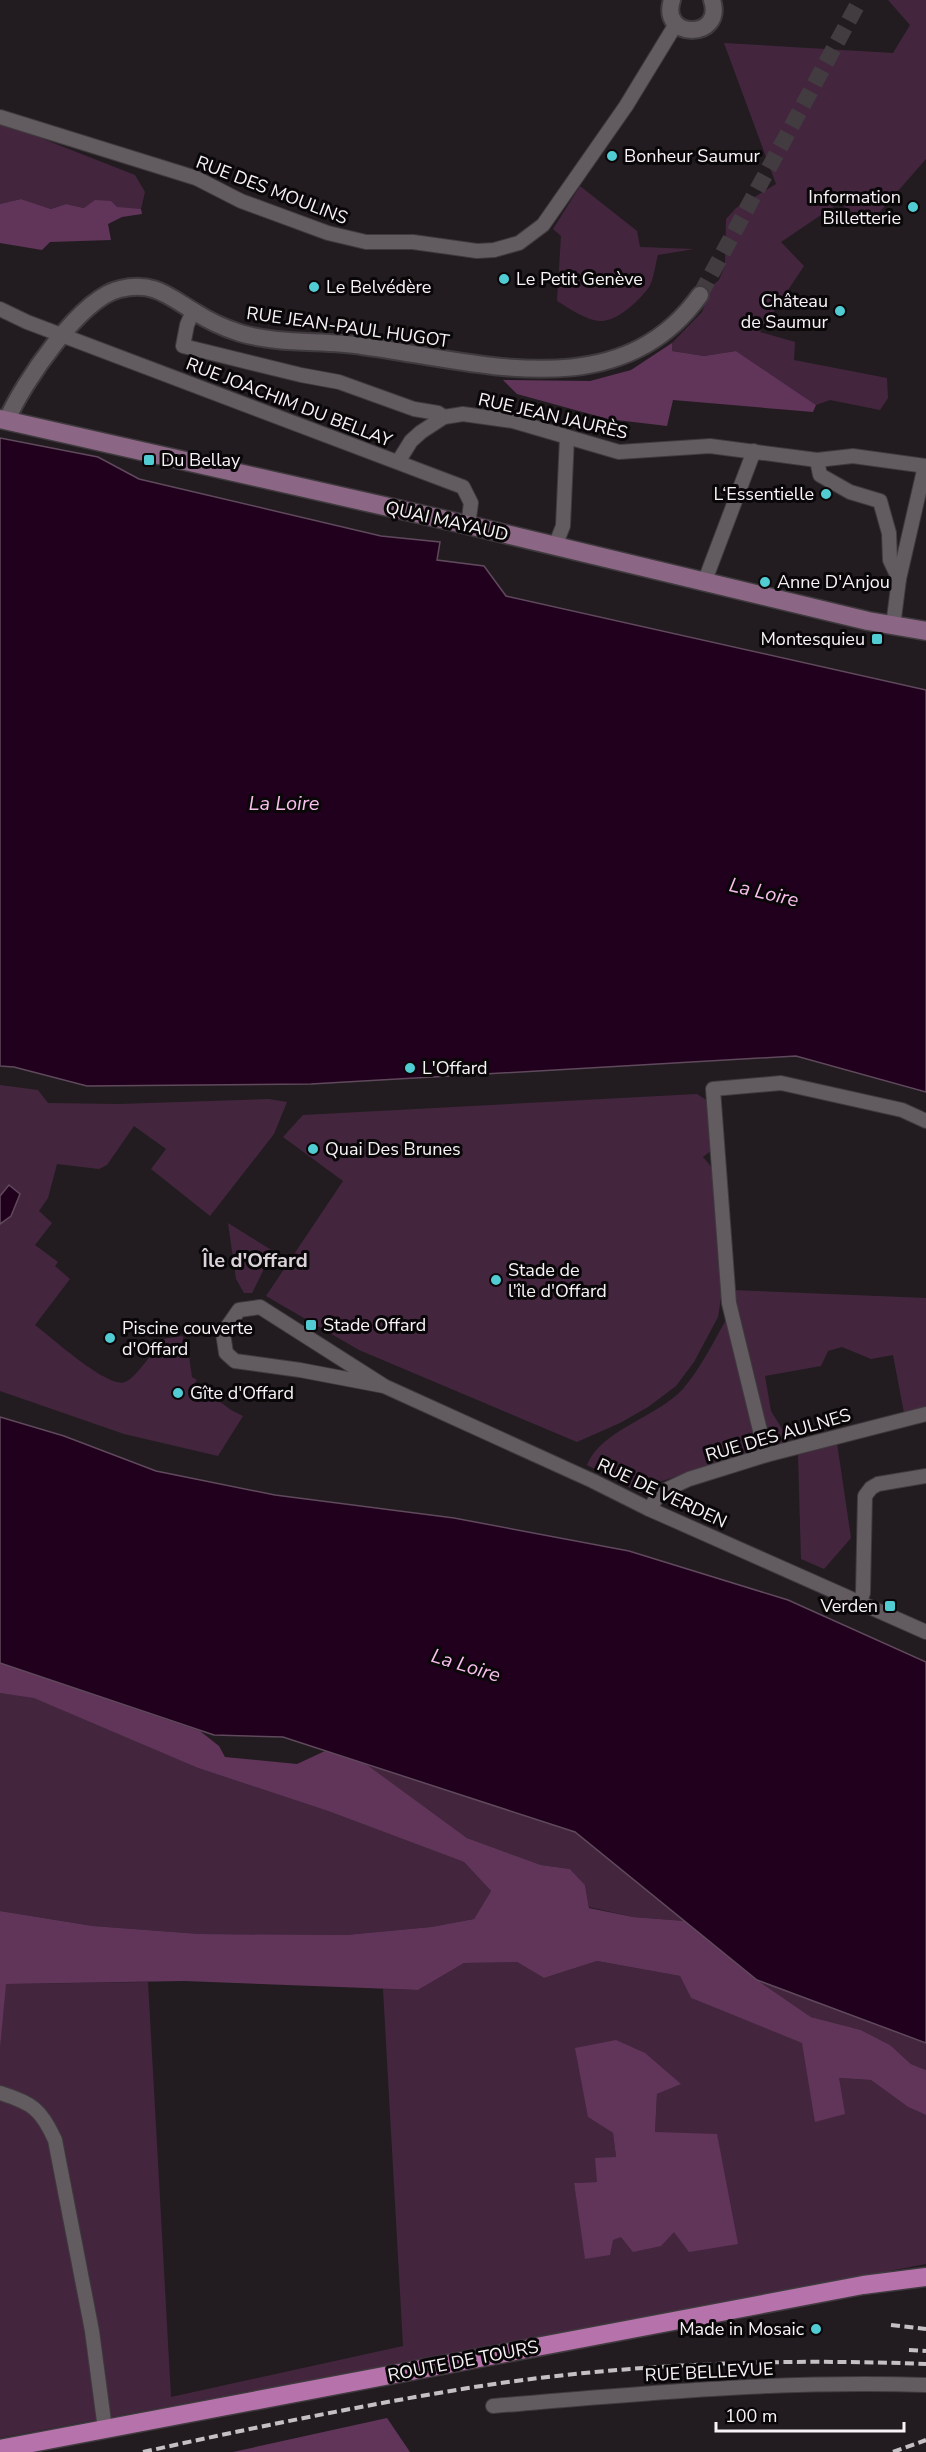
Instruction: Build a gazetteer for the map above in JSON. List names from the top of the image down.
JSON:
{
  "streets": {
    "main road": ["QUAI MAYAUD", "ROUTE DE TOURS"],
    "street": [
      "RUE DES MOULINS",
      "RUE JEAN-PAUL HUGOT",
      "RUE JOACHIM DU BELLAY",
      "RUE JEAN JAURÈS",
      "RUE DES AULNES",
      "RUE DE VERDEN",
      "RUE BELLEVUE"
    ]
  },
  "crossings": [
    ["RUE JEAN-PAUL HUGOT", "RUE JOACHIM DU BELLAY"],
    ["RUE JEAN-PAUL HUGOT", "RUE JEAN JAURÈS"],
    ["RUE JEAN-PAUL HUGOT", "QUAI MAYAUD"],
    ["RUE JOACHIM DU BELLAY", "QUAI MAYAUD"],
    ["RUE DES AULNES", "RUE DE VERDEN"]
  ],
  "districts": ["Île d'Offard"],
  "water": ["La Loire"],
  "places": {
    "other": [
      "Bonheur Saumur",
      "Information Billetterie",
      "Le Petit Genève",
      "Le Belvédère",
      "Château de Saumur",
      "L‘Essentielle",
      "Anne D'Anjou",
      "L'Offard",
      "Quai Des Brunes",
      "Stade de l'île d'Offard",
      "Piscine couverte d'Offard",
      "Gîte d'Offard",
      "Made in Mosaic"
    ],
    "transit": [
      "Du Bellay",
      "Montesquieu",
      "Stade Offard",
      "Verden"
    ]
  },
  "scale_bar": "100 m"
}
